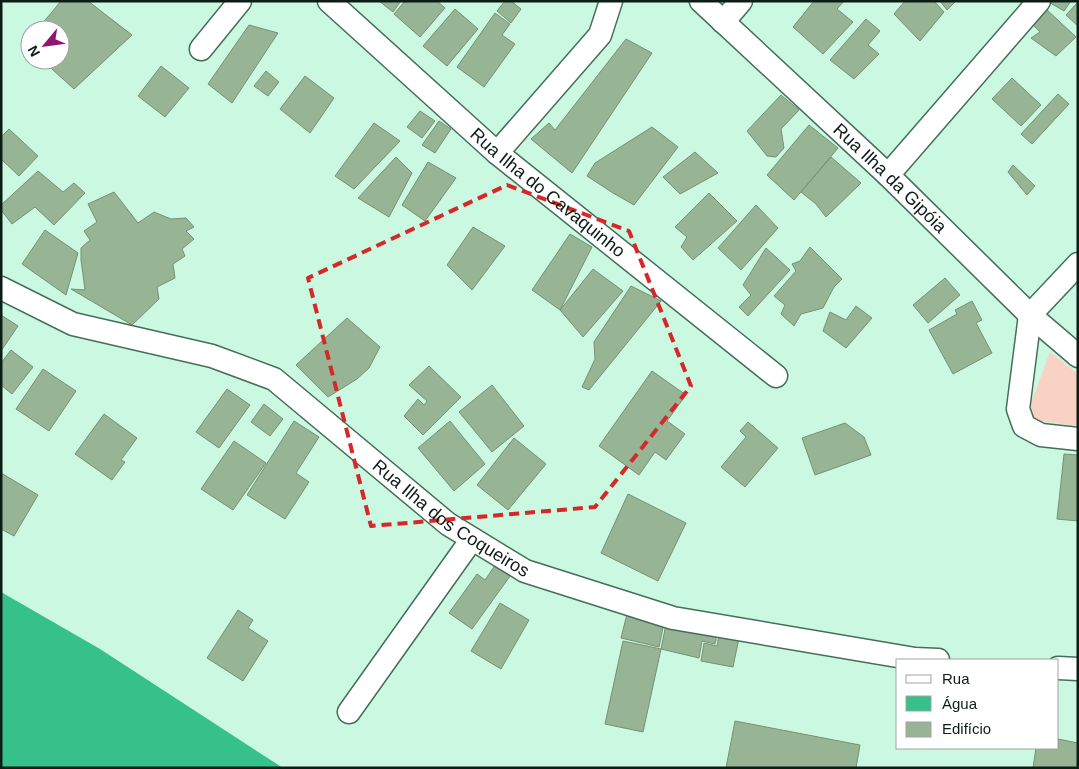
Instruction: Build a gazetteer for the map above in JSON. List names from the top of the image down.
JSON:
{
  "streets": {
    "street": ["Rua Ilha da Gipóia", "Rua Ilha do Cavaquinho", "Rua Ilha dos Coqueiros"]
  },
  "legend": ["Rua", "Água", "Edifício"],
  "north": "bottom left"
}
